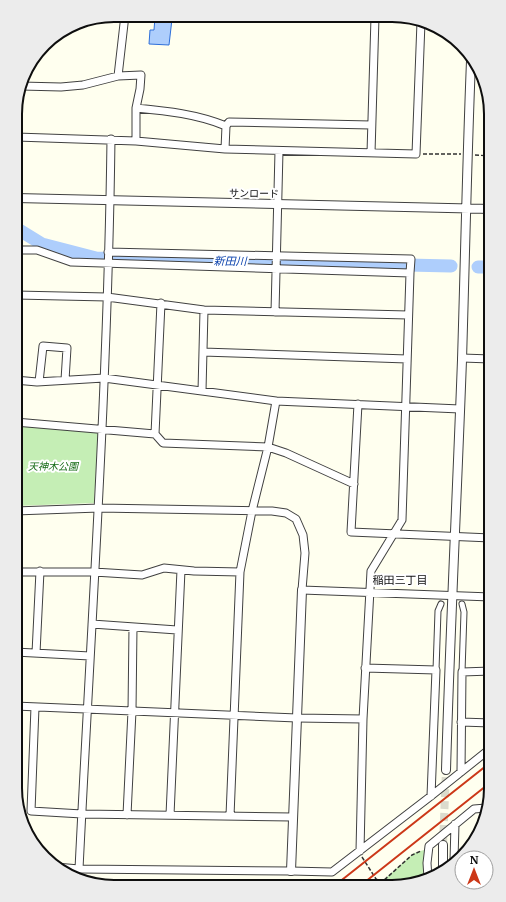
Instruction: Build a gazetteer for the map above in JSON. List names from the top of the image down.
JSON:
{
  "streets": {
    "street": ["サンロード"]
  },
  "districts": ["稲田三丁目"],
  "water": ["新田川"],
  "parks": ["天神木公園"],
  "north": "top"
}
